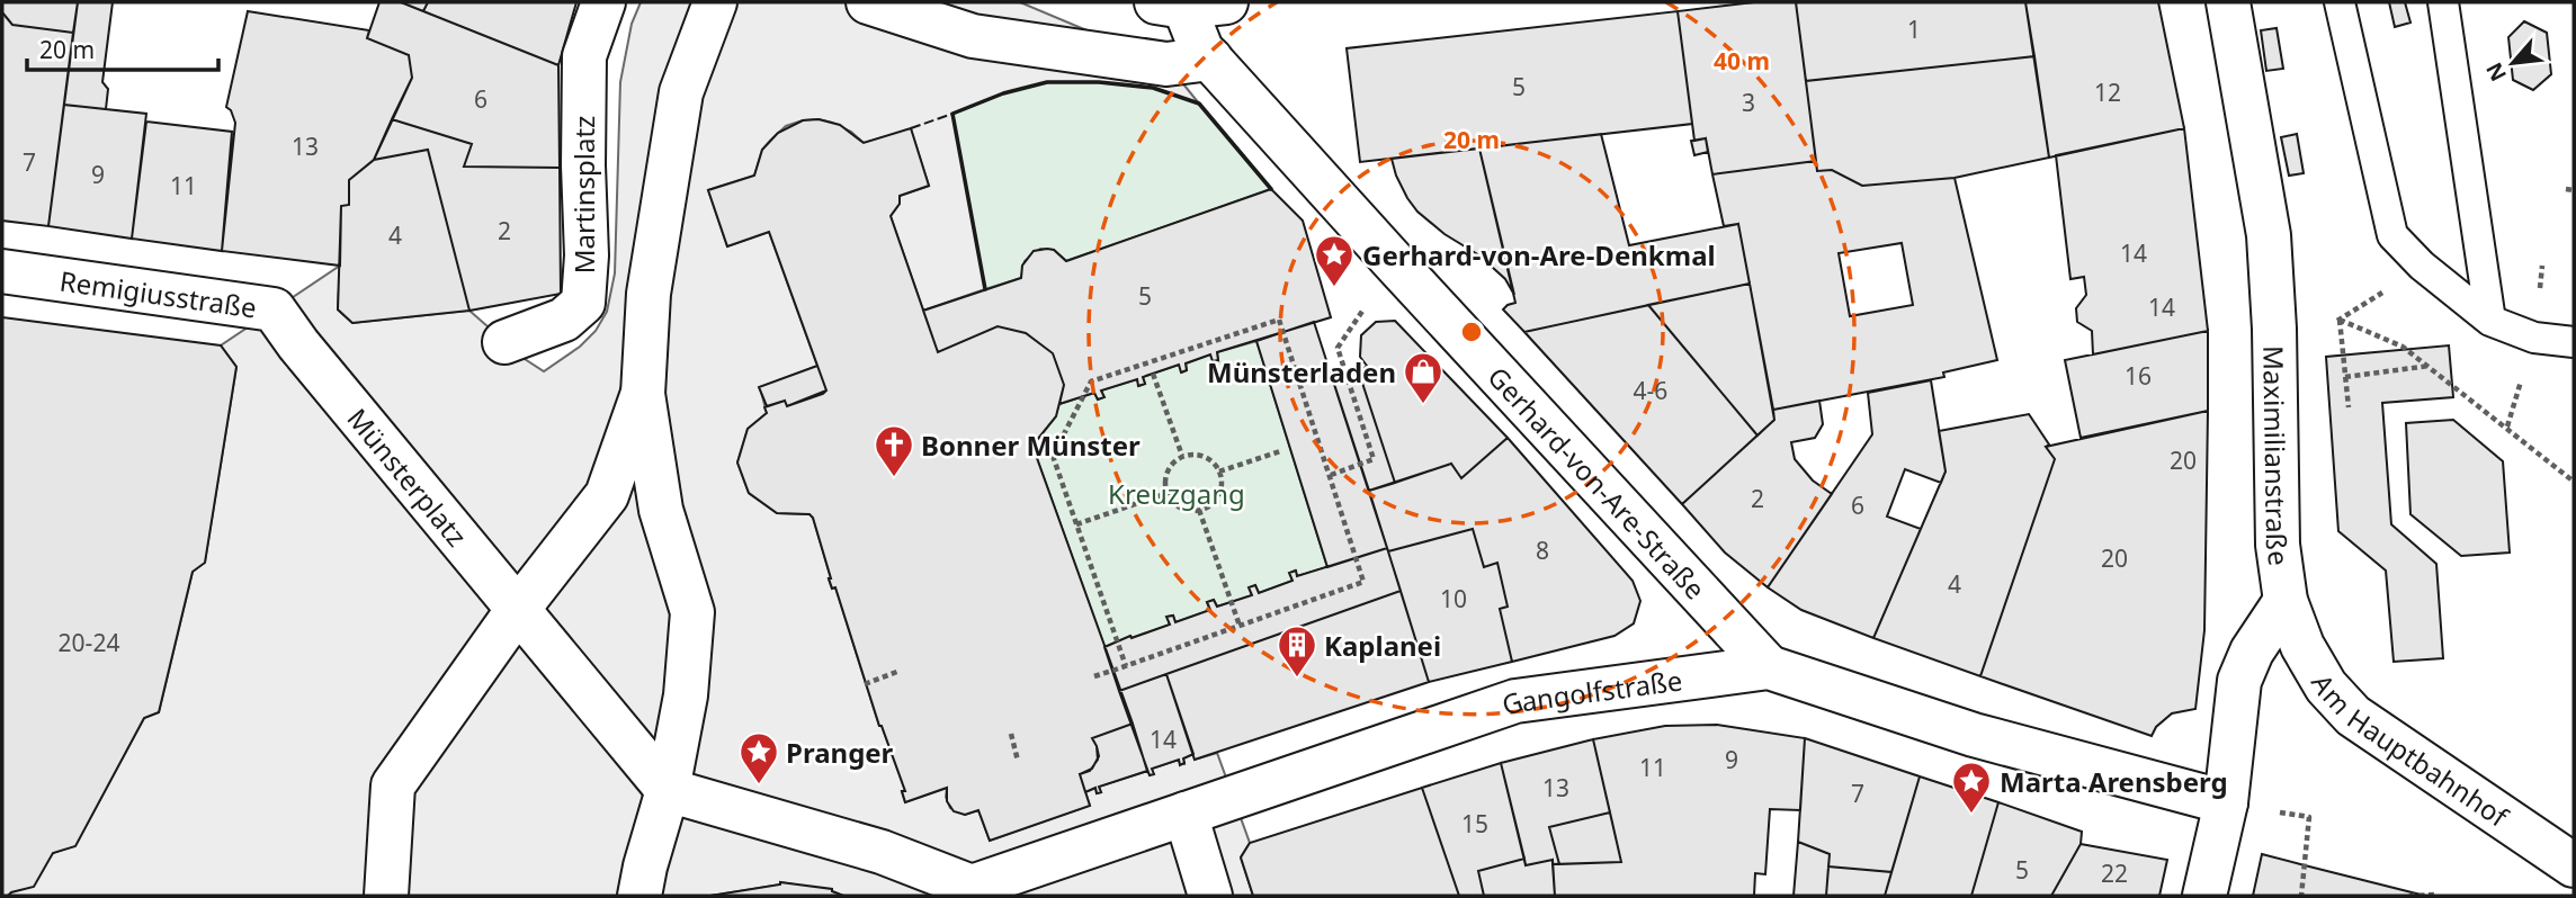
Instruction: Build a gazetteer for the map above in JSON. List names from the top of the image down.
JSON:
{
  "streets": {
    "street": [
      "Martinsplatz",
      "Remigiusstraße",
      "Maximilianstraße",
      "Münsterplatz",
      "Gerhard-von-Are-Straße",
      "Gangolfstraße",
      "Am Hauptbahnhof"
    ]
  },
  "crossings": [
    ["Remigiusstraße", "Münsterplatz"],
    ["Maximilianstraße", "Gangolfstraße"],
    ["Maximilianstraße", "Am Hauptbahnhof"],
    ["Gerhard-von-Are-Straße", "Gangolfstraße"]
  ],
  "parks": ["Kreuzgang"],
  "places": {
    "place": ["Gerhard-von-Are-Denkmal", "Pranger", "Marta Arensberg"],
    "shop": ["Münsterladen"],
    "church": ["Bonner Münster"],
    "building": ["Kaplanei"]
  },
  "house_numbers": [
    "1",
    "5",
    "12",
    "6",
    "3",
    "13",
    "7",
    "9",
    "11",
    "2",
    "4",
    "14",
    "5",
    "14",
    "16",
    "4-6",
    "20",
    "2",
    "6",
    "8",
    "20",
    "4",
    "10",
    "20-24",
    "14",
    "9",
    "11",
    "13",
    "7",
    "15",
    "5",
    "22"
  ],
  "scale_bar": "20 m",
  "north": "bottom left",
  "rings": ["40 m", "20 m"]
}
